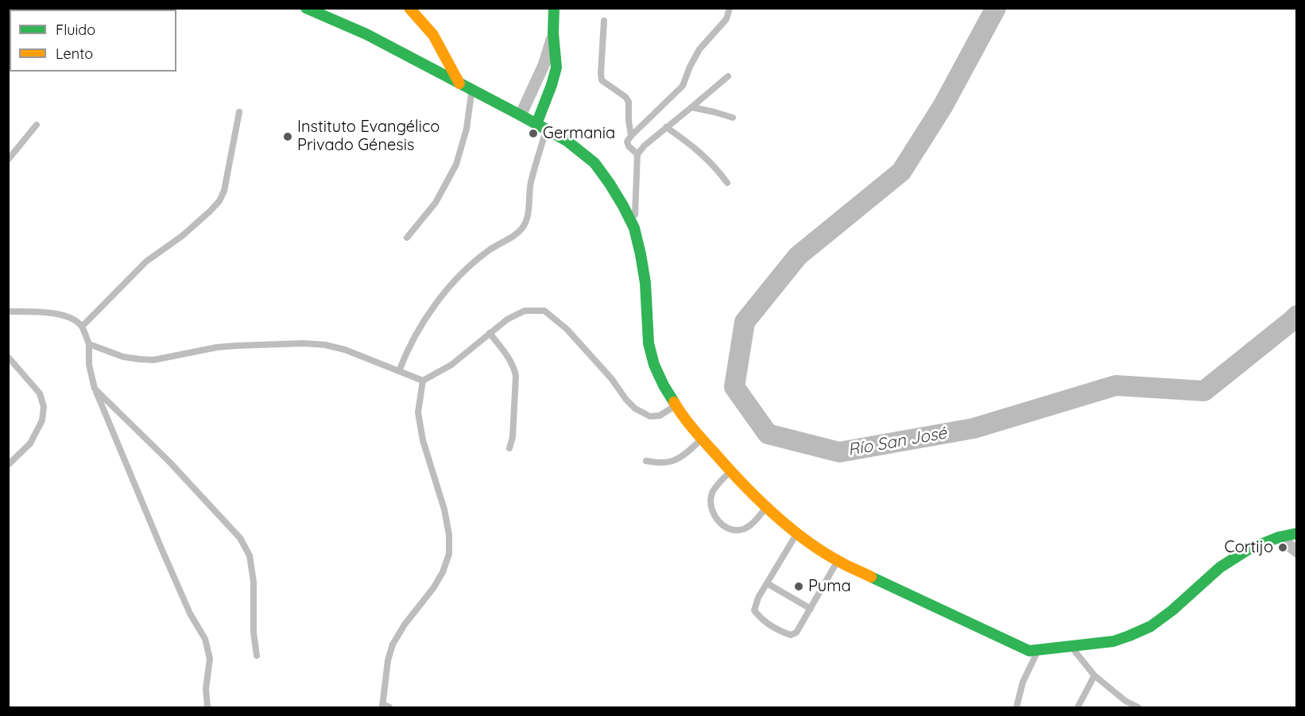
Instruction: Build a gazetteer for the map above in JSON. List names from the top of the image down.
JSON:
{
  "water": ["Río San José"],
  "places": [
    "Germania",
    "Instituto Evangélico Privado Génesis",
    "Cortijo",
    "Puma"
  ],
  "legend": ["Fluido", "Lento"]
}
